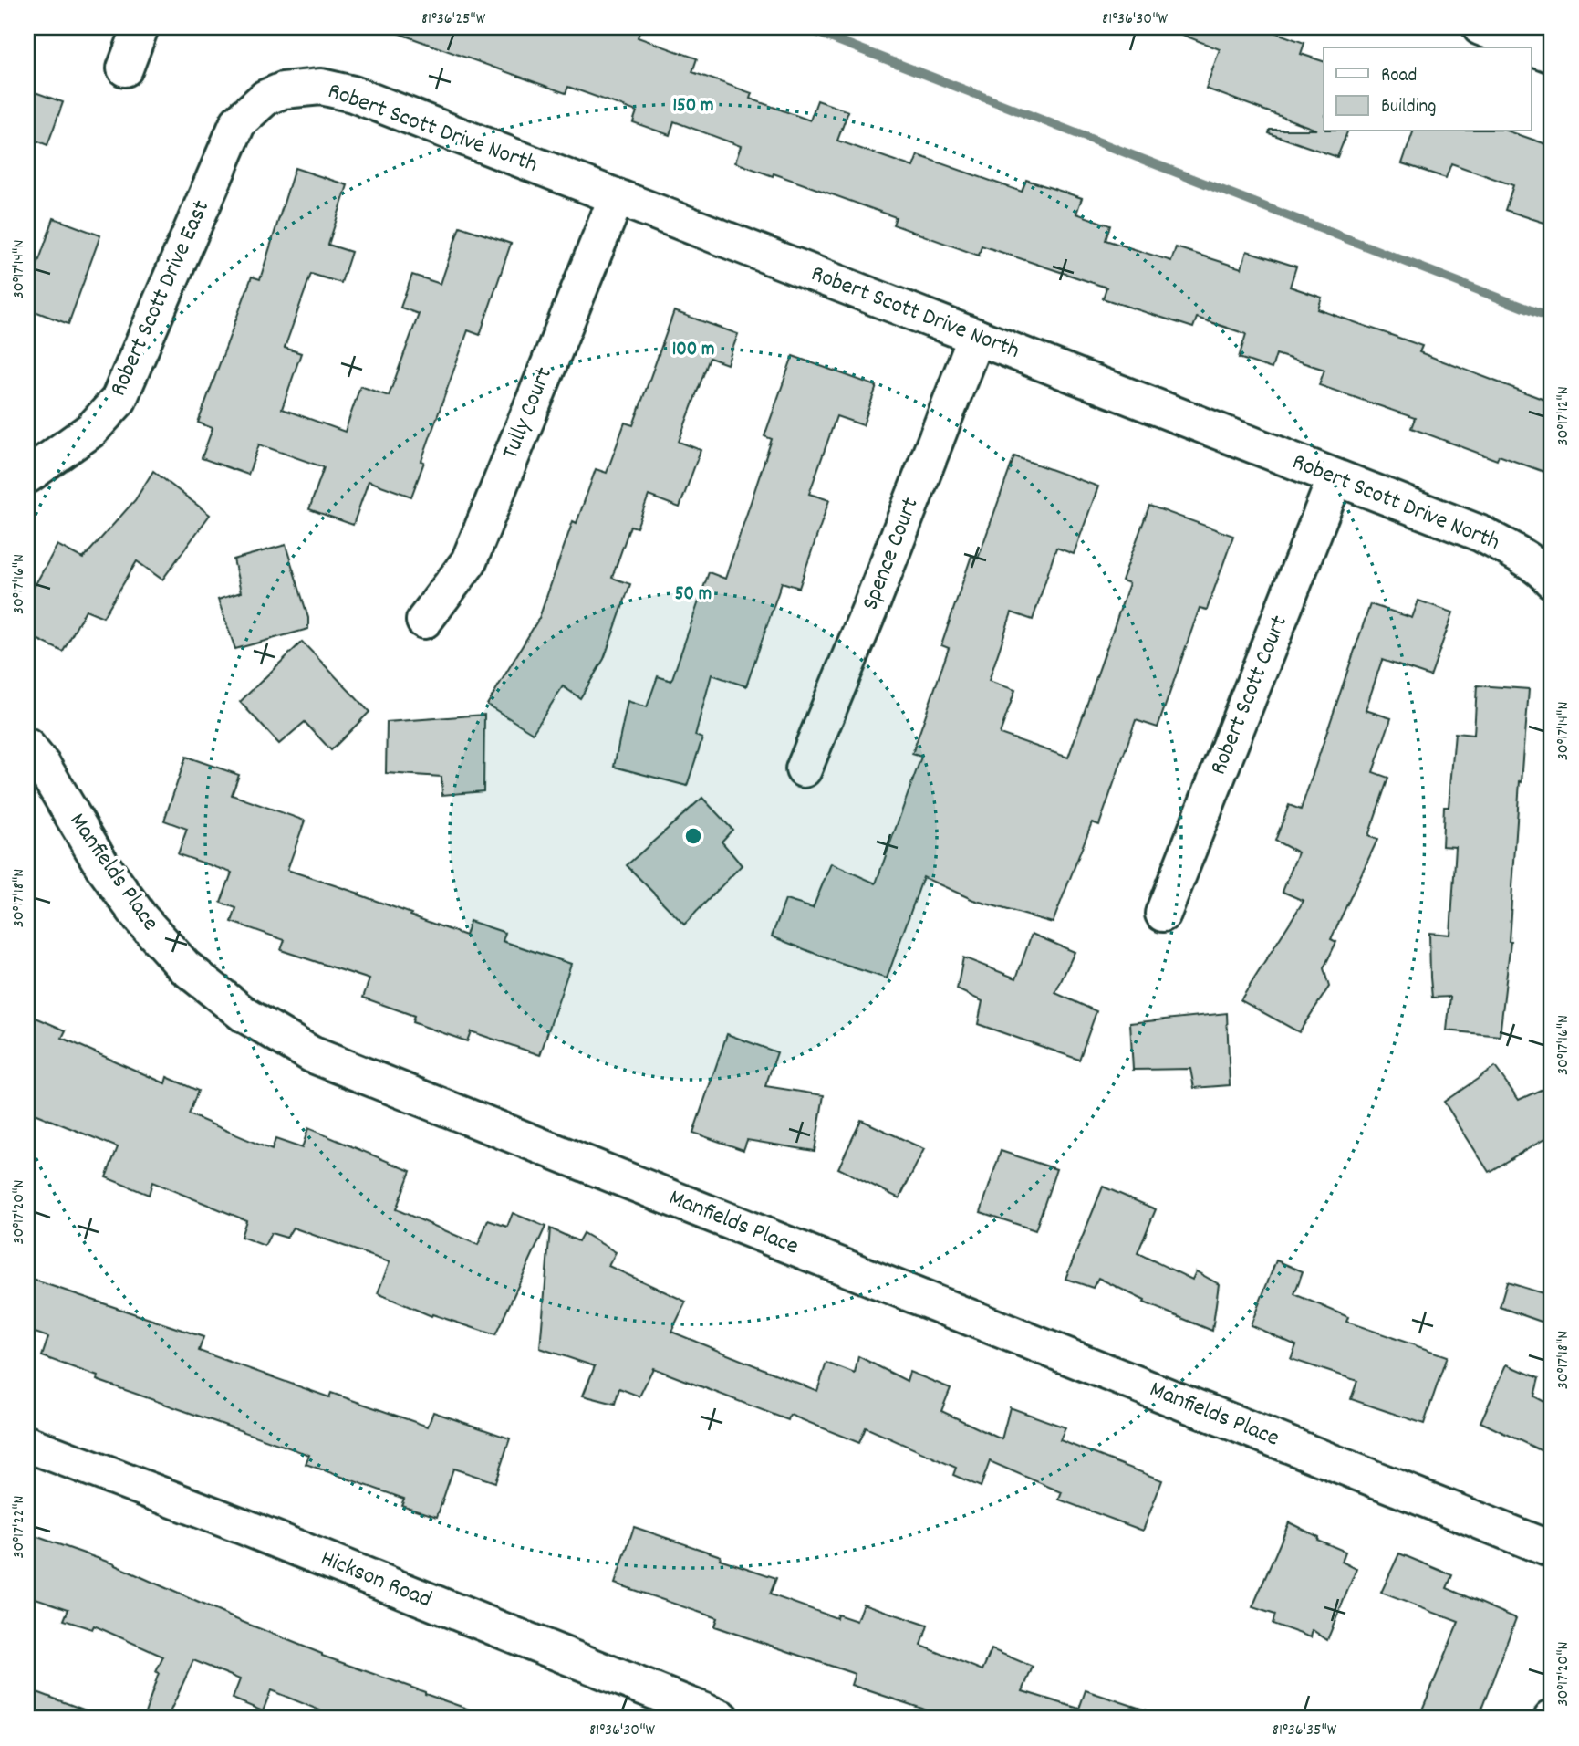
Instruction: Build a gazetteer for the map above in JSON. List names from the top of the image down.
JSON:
{
  "streets": {
    "street": [
      "Robert Scott Drive North",
      "Robert Scott Drive East",
      "Tully Court",
      "Spence Court",
      "Robert Scott Court",
      "Manfields Place",
      "Hickson Road"
    ]
  },
  "crossings": [
    ["Robert Scott Drive North", "Robert Scott Drive East"],
    ["Robert Scott Drive North", "Tully Court"],
    ["Robert Scott Drive North", "Spence Court"],
    ["Robert Scott Drive North", "Robert Scott Court"]
  ],
  "legend": ["Road", "Building"],
  "coordinates": [
    "81°36'25\"W",
    "81°36'30\"W",
    "30°17'14\"N",
    "30°17'12\"N",
    "30°17'16\"N",
    "30°17'18\"N",
    "30°17'20\"N",
    "30°17'22\"N",
    "81°36'35\"W"
  ],
  "rings": ["150 m", "100 m", "50 m"]
}
